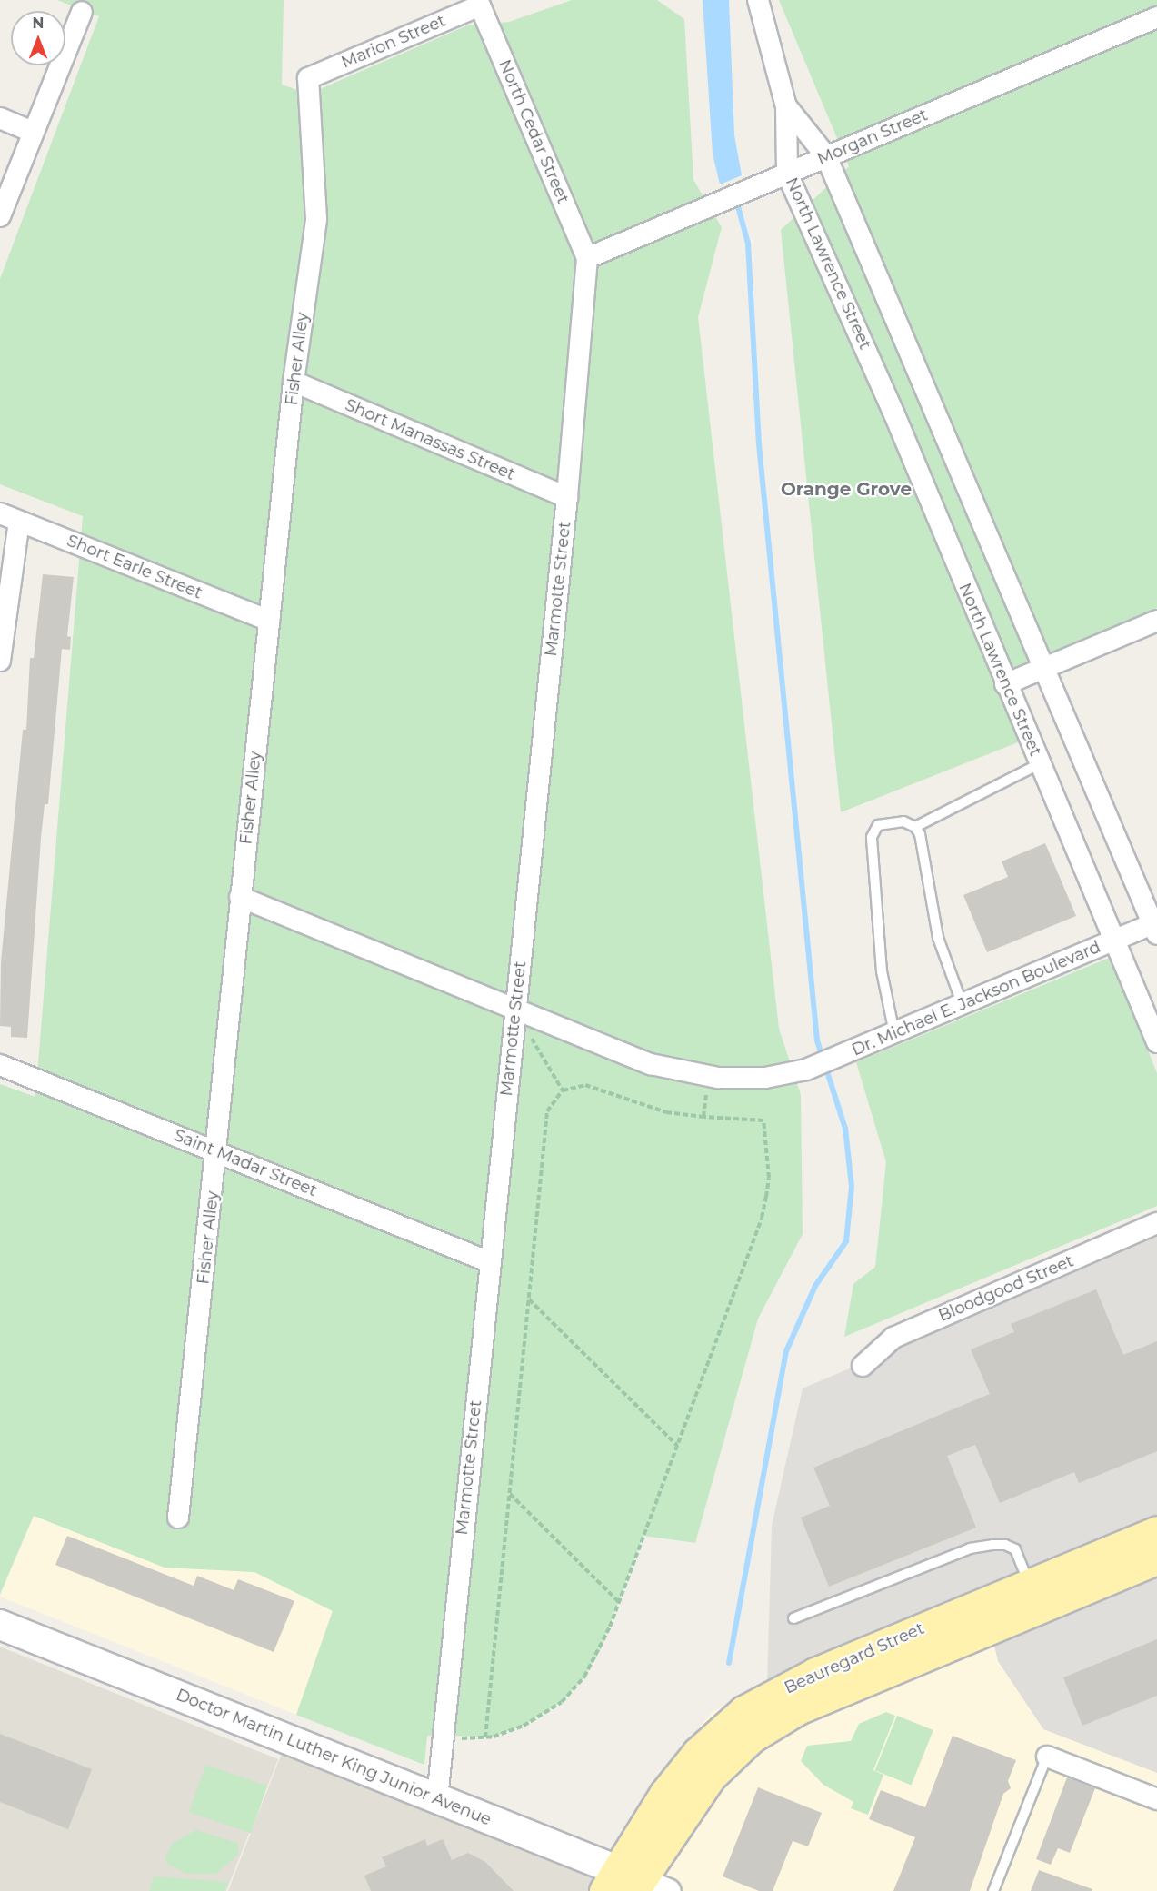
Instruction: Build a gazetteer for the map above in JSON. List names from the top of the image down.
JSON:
{
  "streets": {
    "main road": ["Beauregard Street", "Doctor Martin Luther King Junior Avenue"],
    "street": [
      "Marion Street",
      "North Cedar Street",
      "Morgan Street",
      "North Lawrence Street",
      "Fisher Alley",
      "Short Manassas Street",
      "Short Earle Street",
      "Marmotte Street",
      "Dr. Michael E. Jackson Boulevard",
      "Saint Madar Street",
      "Bloodgood Street"
    ]
  },
  "crossings": [
    ["Marion Street", "North Cedar Street"],
    ["Marion Street", "Fisher Alley"],
    ["North Cedar Street", "Morgan Street"],
    ["North Cedar Street", "Marmotte Street"],
    ["Morgan Street", "North Lawrence Street"],
    ["Morgan Street", "Marmotte Street"],
    ["North Lawrence Street", "Dr. Michael E. Jackson Boulevard"],
    ["Fisher Alley", "Short Manassas Street"],
    ["Fisher Alley", "Short Earle Street"],
    ["Fisher Alley", "Saint Madar Street"],
    ["Short Manassas Street", "Marmotte Street"],
    ["Marmotte Street", "Dr. Michael E. Jackson Boulevard"],
    ["Marmotte Street", "Saint Madar Street"],
    ["Marmotte Street", "Doctor Martin Luther King Junior Avenue"],
    ["Beauregard Street", "Doctor Martin Luther King Junior Avenue"]
  ],
  "districts": ["Orange Grove"],
  "north": "top"
}
